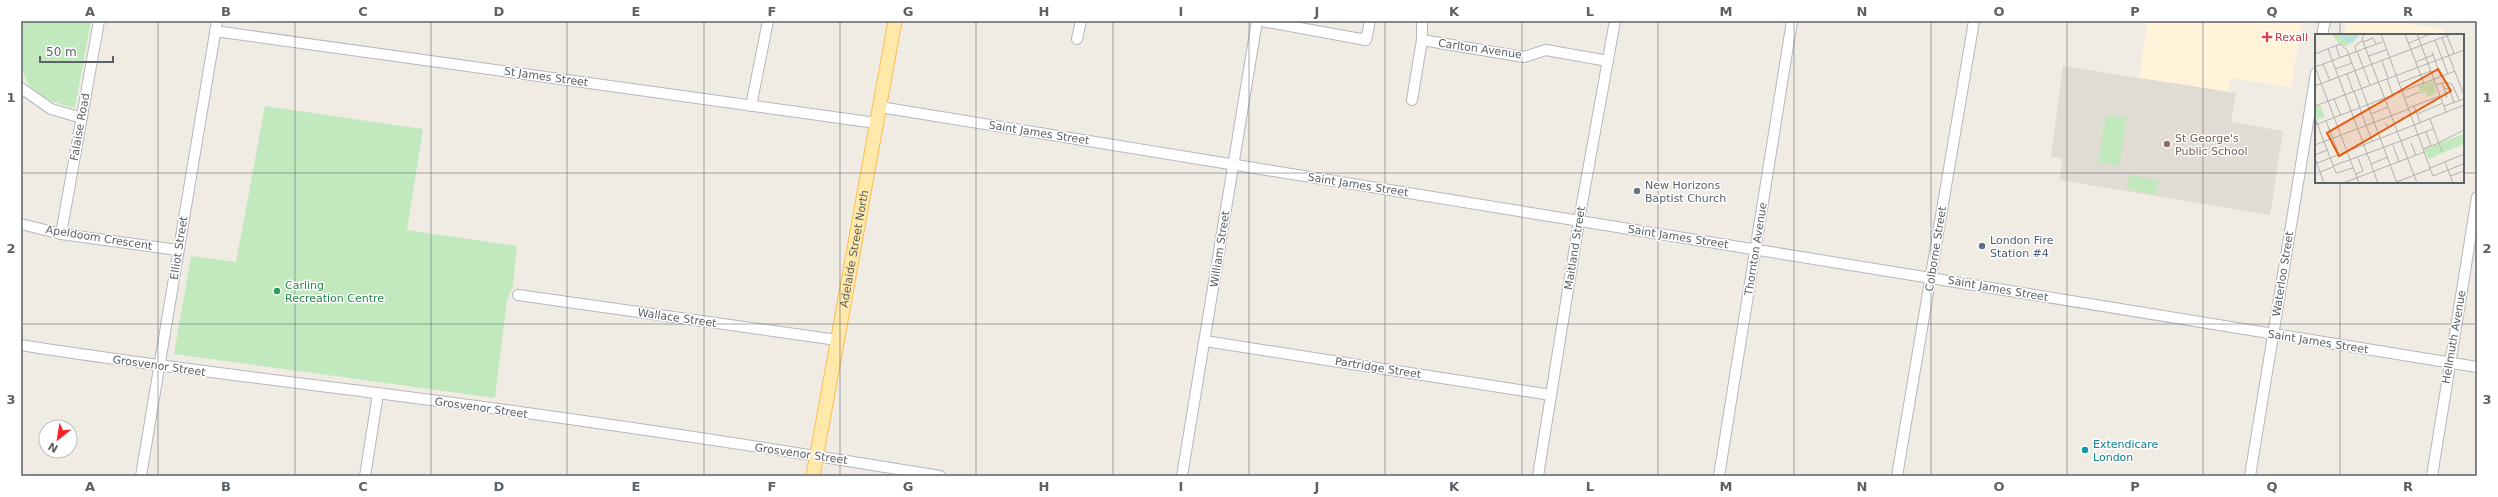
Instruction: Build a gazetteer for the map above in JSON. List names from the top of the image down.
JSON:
{
  "streets": {
    "main road": ["Adelaide Street North"],
    "street": [
      "Carlton Avenue",
      "St James Street",
      "Falaise Road",
      "Saint James Street",
      "Apeldoom Crescent",
      "Elliot Street",
      "Maitland Street",
      "William Street",
      "Thornton Avenue",
      "Colborne Street",
      "Waterloo Street",
      "Wallace Street",
      "Hellmuth Avenue",
      "Grosvenor Street",
      "Partridge Street"
    ]
  },
  "crossings": [
    ["Carlton Avenue", "Maitland Street"],
    ["St James Street", "Elliot Street"],
    ["St James Street", "Adelaide Street North"],
    ["Falaise Road", "Apeldoom Crescent"],
    ["Saint James Street", "Maitland Street"],
    ["Saint James Street", "Adelaide Street North"],
    ["Saint James Street", "William Street"],
    ["Saint James Street", "Thornton Avenue"],
    ["Saint James Street", "Colborne Street"],
    ["Saint James Street", "Waterloo Street"],
    ["Saint James Street", "Hellmuth Avenue"],
    ["Apeldoom Crescent", "Elliot Street"],
    ["Elliot Street", "Grosvenor Street"],
    ["Maitland Street", "Partridge Street"],
    ["Adelaide Street North", "Wallace Street"],
    ["Adelaide Street North", "Grosvenor Street"],
    ["William Street", "Partridge Street"]
  ],
  "places": {
    "health": ["Rexall"],
    "other": [
      "St George's Public School",
      "New Horizons Baptist Church",
      "London Fire Station #4",
      "Carling Recreation Centre",
      "Extendicare London"
    ]
  },
  "scale_bar": "50 m",
  "north": "bottom left",
  "grid": {
    "columns": [
      "A",
      "B",
      "C",
      "D",
      "E",
      "F",
      "G",
      "H",
      "I",
      "J",
      "K",
      "L",
      "M",
      "N",
      "O",
      "P",
      "Q",
      "R"
    ],
    "rows": ["1", "2", "3"]
  }
}
